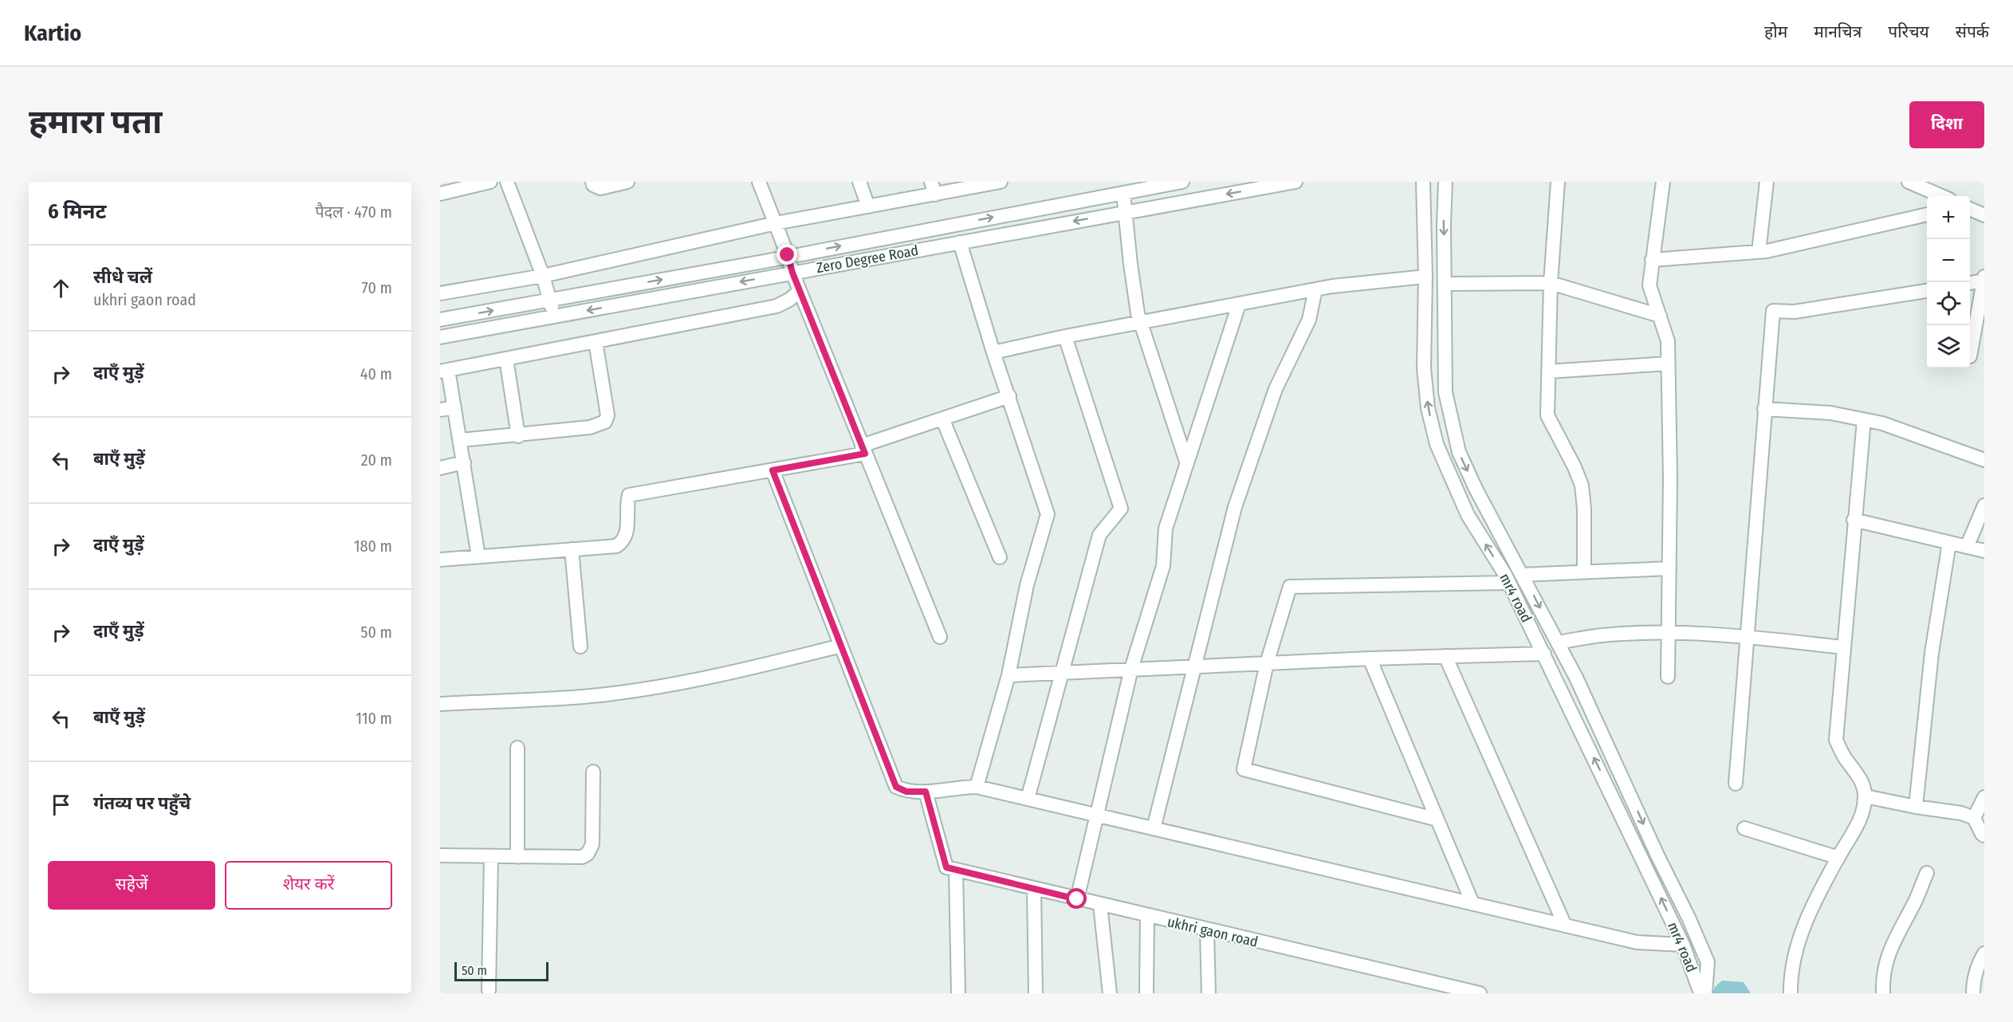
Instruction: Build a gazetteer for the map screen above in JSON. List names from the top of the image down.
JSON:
{
  "streets": {
    "street": ["Zero Degree Road", "mr4 road", "ukhri gaon road"]
  },
  "scale_bar": "50 m",
  "page": {
    "header": "Kartio",
    "nav": [
      "होम",
      "मानचित्र",
      "परिचय",
      "संपर्क"
    ],
    "buttons": [
      "दिशा",
      ["सहेजें", "शेयर करें"]
    ],
    "title": "हमारा पता",
    "heading": ["6 मिनट", "पैदल · 470 m"],
    "map_buttons": ["+", "−"],
    "list": [
      ["सीधे चलें", "ukhri gaon road", "70 m"],
      ["दाएँ मुड़ें", "40 m"],
      ["बाएँ मुड़ें", "20 m"],
      ["दाएँ मुड़ें", "180 m"],
      ["दाएँ मुड़ें", "50 m"],
      ["बाएँ मुड़ें", "110 m"],
      "गंतव्य पर पहुँचे"
    ],
    "scale": "50 m"
  }
}
